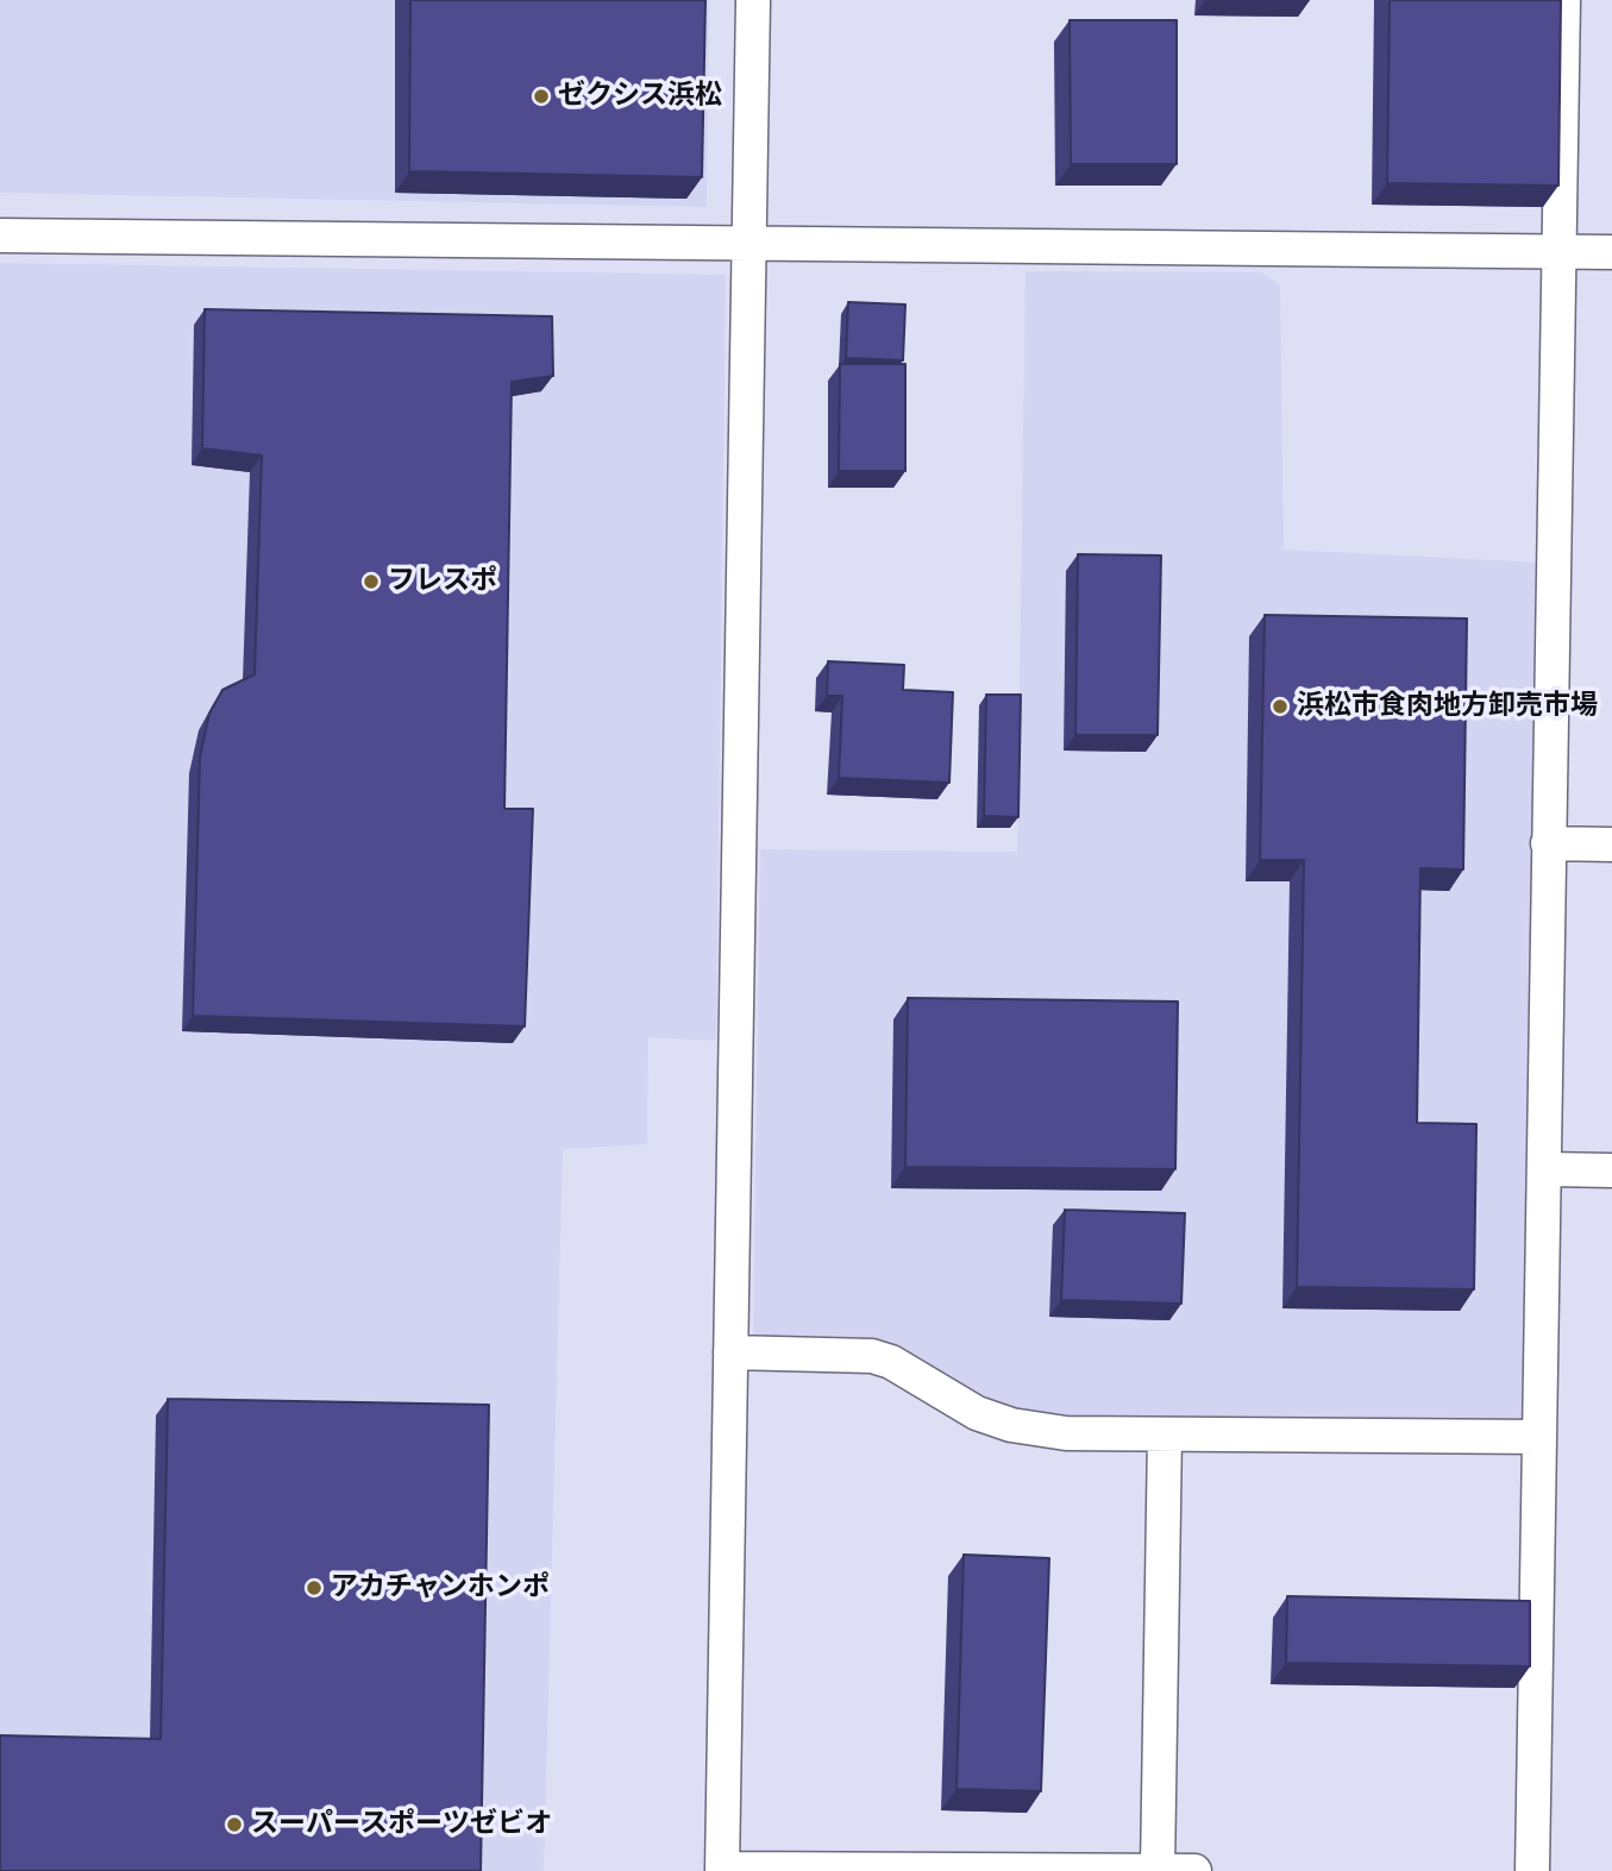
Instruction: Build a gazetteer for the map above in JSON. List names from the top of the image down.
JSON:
{
  "places": [
    "ゼクシス浜松",
    "フレスポ",
    "浜松市食肉地方卸売市場",
    "アカチャンホンポ",
    "スーパースポーツゼビオ"
  ]
}
